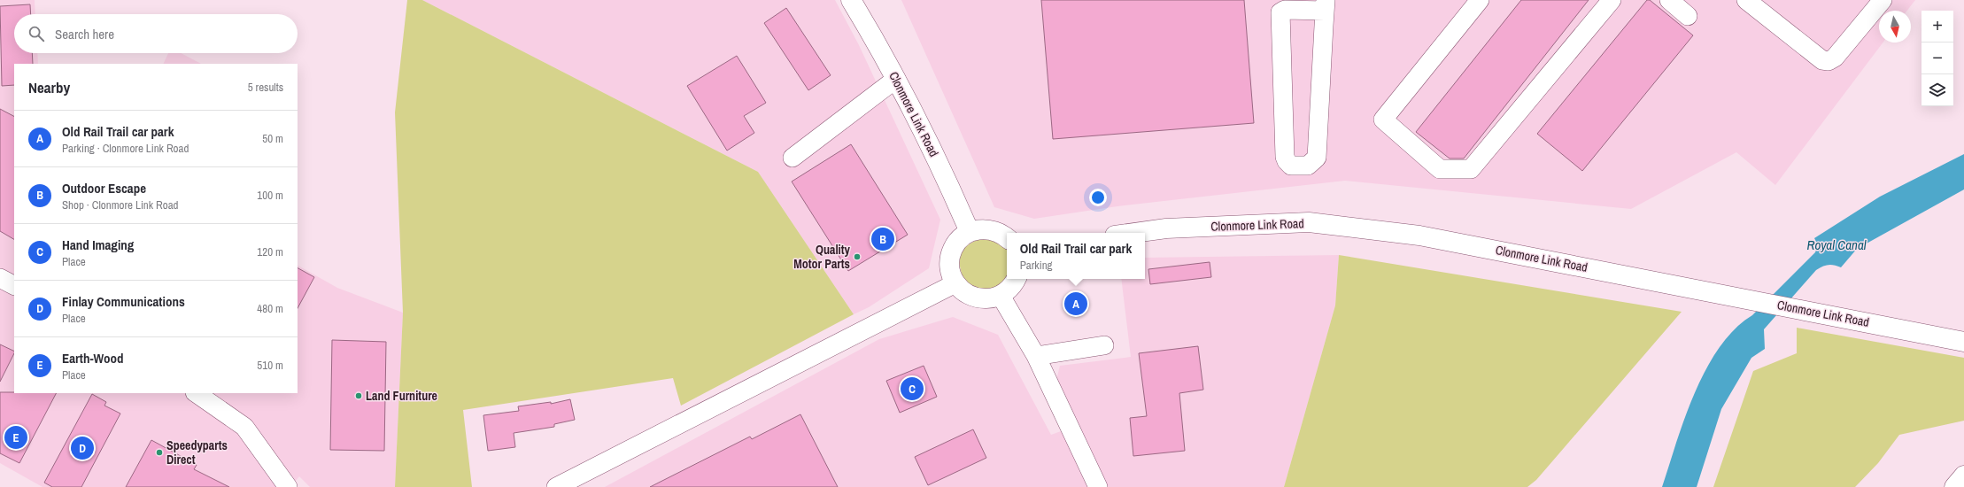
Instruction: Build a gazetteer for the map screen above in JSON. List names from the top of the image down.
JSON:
{
  "streets": {
    "main road": ["Clonmore Link Road"]
  },
  "water": ["Royal Canal"],
  "places": ["Quality Motor Parts", "Land Furniture", "Speedyparts Direct"],
  "north": "bottom",
  "page": {
    "map_buttons": ["+", "−"],
    "search": "Search here",
    "heading": ["Nearby", "5 results"],
    "list": [
      {
        "mark": "A",
        "name": "Old Rail Trail car park",
        "note": "Parking · Clonmore Link Road",
        "value": "50 m"
      },
      {
        "mark": "B",
        "name": "Outdoor Escape",
        "note": "Shop · Clonmore Link Road",
        "value": "100 m"
      },
      {
        "mark": "C",
        "name": "Hand Imaging",
        "note": "Place",
        "value": "120 m"
      },
      {
        "mark": "D",
        "name": "Finlay Communications",
        "note": "Place",
        "value": "480 m"
      },
      {
        "mark": "E",
        "name": "Earth-Wood",
        "note": "Place",
        "value": "510 m"
      }
    ],
    "pins": [
      "B",
      "A",
      "C",
      "E",
      "D"
    ],
    "popup": ["Old Rail Trail car park", "Parking"]
  }
}
